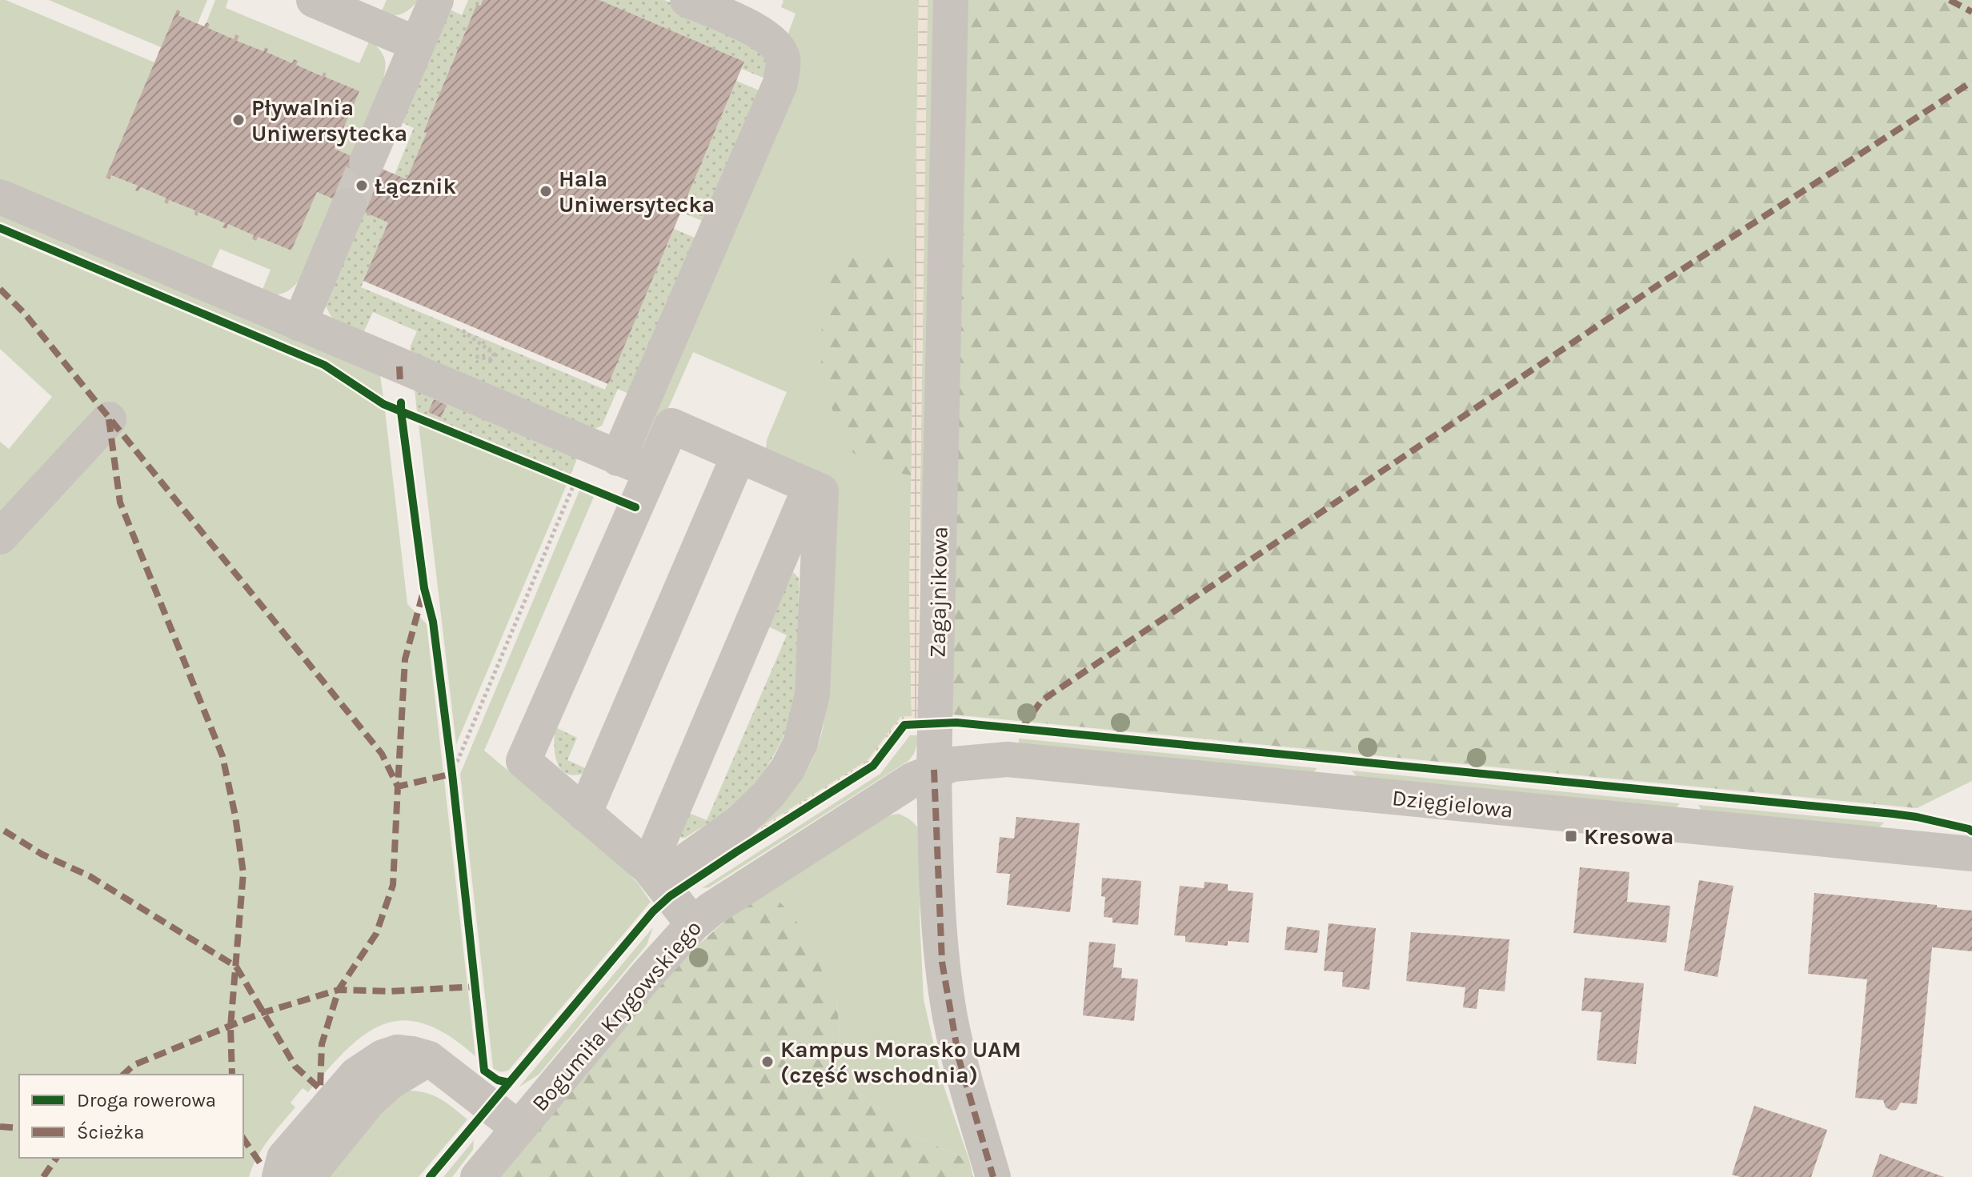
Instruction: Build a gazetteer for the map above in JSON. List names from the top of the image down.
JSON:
{
  "streets": {
    "street": ["Zagajnikowa", "Dzięgielowa", "Bogumiła Krygowskiego"]
  },
  "crossings": [
    ["Zagajnikowa", "Dzięgielowa"],
    ["Zagajnikowa", "Bogumiła Krygowskiego"],
    ["Dzięgielowa", "Bogumiła Krygowskiego"]
  ],
  "places": {
    "other": [
      "Pływalnia Uniwersytecka",
      "Łącznik",
      "Hala Uniwersytecka",
      "Kampus Morasko UAM (część wschodnia)"
    ],
    "transit": ["Kresowa"]
  },
  "legend": ["Droga rowerowa", "Ścieżka"]
}
